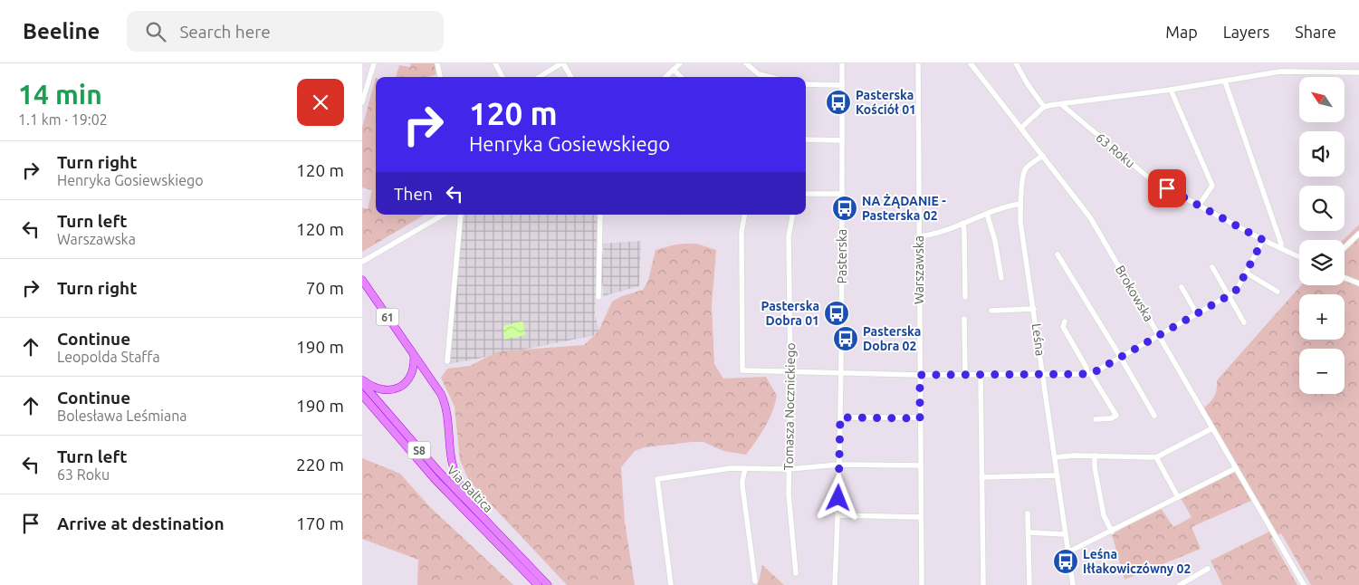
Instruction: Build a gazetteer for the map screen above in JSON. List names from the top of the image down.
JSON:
{
  "streets": {
    "highway": ["61", "S8", "Via Baltica"],
    "street": [
      "63 Roku",
      "Pasterska",
      "Warszawska",
      "Brokowska",
      "Leśna",
      "Tomasza Nocznickiego"
    ]
  },
  "crossings": [
    ["Brokowska", "Leśna"]
  ],
  "places": {
    "bus stop": [
      "Pasterska Kościół 01",
      "NA ŻĄDANIE - Pasterska 02",
      "Pasterska Dobra 01",
      "Pasterska Dobra 02",
      "Leśna Iłłakowiczówny 02"
    ]
  },
  "north": "top left",
  "page": {
    "header": "Beeline",
    "search": "Search here",
    "nav": ["Map", "Layers", "Share"],
    "heading": ["14 min", "1.1 km · 19:02"],
    "map_buttons": ["+", "−"],
    "turn": ["120 m", "Henryka Gosiewskiego"],
    "list": [
      {
        "name": "Turn right",
        "note": "Henryka Gosiewskiego",
        "value": "120 m"
      },
      {
        "name": "Turn left",
        "note": "Warszawska",
        "value": "120 m"
      },
      {
        "name": "Turn right",
        "value": "70 m"
      },
      {
        "name": "Continue",
        "note": "Leopolda Staffa",
        "value": "190 m"
      },
      {
        "name": "Continue",
        "note": "Bolesława Leśmiana",
        "value": "190 m"
      },
      {
        "name": "Turn left",
        "note": "63 Roku",
        "value": "220 m"
      },
      {
        "name": "Arrive at destination",
        "value": "170 m"
      }
    ],
    "then": "Then"
  }
}
